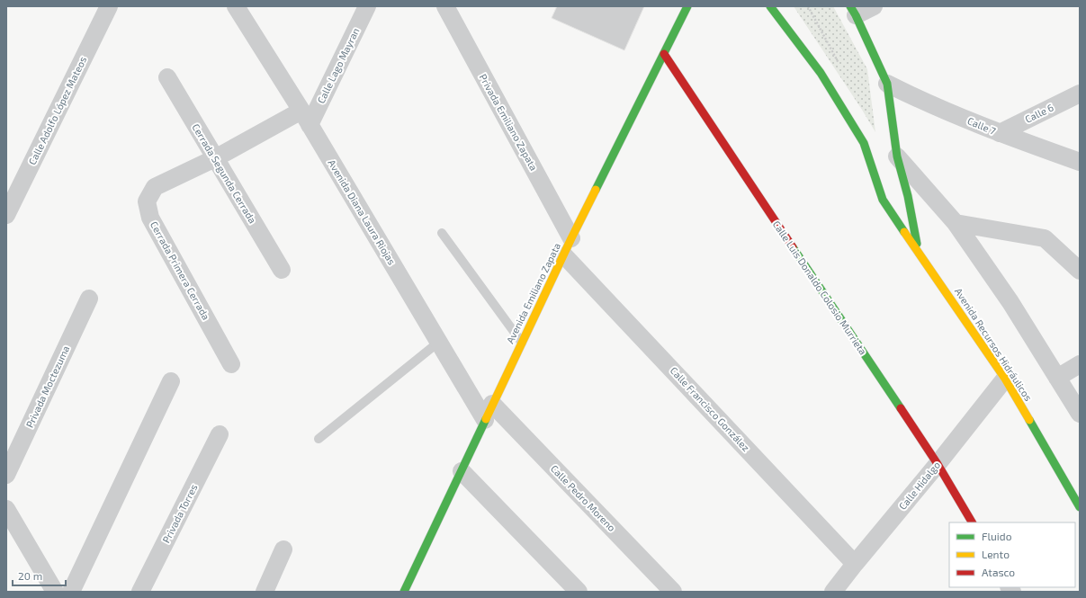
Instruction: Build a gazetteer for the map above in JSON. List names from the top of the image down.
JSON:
{
  "streets": {
    "street": [
      "Calle Lago Mayran",
      "Calle Adolfo López Mateos",
      "Calle 6",
      "Privada Emiliano Zapata",
      "Calle 7",
      "Cerrada Segunda Cerrada",
      "Avenida Diana Laura Riojas",
      "Cerrada Primera Cerrada",
      "Calle Luis Donaldo Colosio Murrieta",
      "Avenida Emiliano Zapata",
      "Avenida Recursos Hidráulicos",
      "Privada Moctezuma",
      "Calle Francisco González",
      "Calle Hidalgo",
      "Calle Pedro Moreno",
      "Privada Torres"
    ]
  },
  "crossings": [
    ["Calle Lago Mayran", "Avenida Diana Laura Riojas"],
    ["Calle Lago Mayran", "Cerrada Primera Cerrada"],
    ["Calle 6", "Calle 7"],
    ["Privada Emiliano Zapata", "Avenida Emiliano Zapata"],
    ["Calle 7", "Avenida Recursos Hidráulicos"],
    ["Cerrada Segunda Cerrada", "Cerrada Primera Cerrada"],
    ["Avenida Diana Laura Riojas", "Cerrada Primera Cerrada"],
    ["Avenida Diana Laura Riojas", "Avenida Emiliano Zapata"],
    ["Avenida Diana Laura Riojas", "Calle Pedro Moreno"],
    ["Calle Luis Donaldo Colosio Murrieta", "Avenida Emiliano Zapata"],
    ["Calle Luis Donaldo Colosio Murrieta", "Calle Hidalgo"],
    ["Avenida Emiliano Zapata", "Calle Francisco González"],
    ["Avenida Emiliano Zapata", "Calle Pedro Moreno"],
    ["Avenida Recursos Hidráulicos", "Calle Hidalgo"],
    ["Calle Francisco González", "Calle Hidalgo"]
  ],
  "legend": ["Fluido", "Lento", "Atasco"],
  "scale_bar": "20 m"
}
